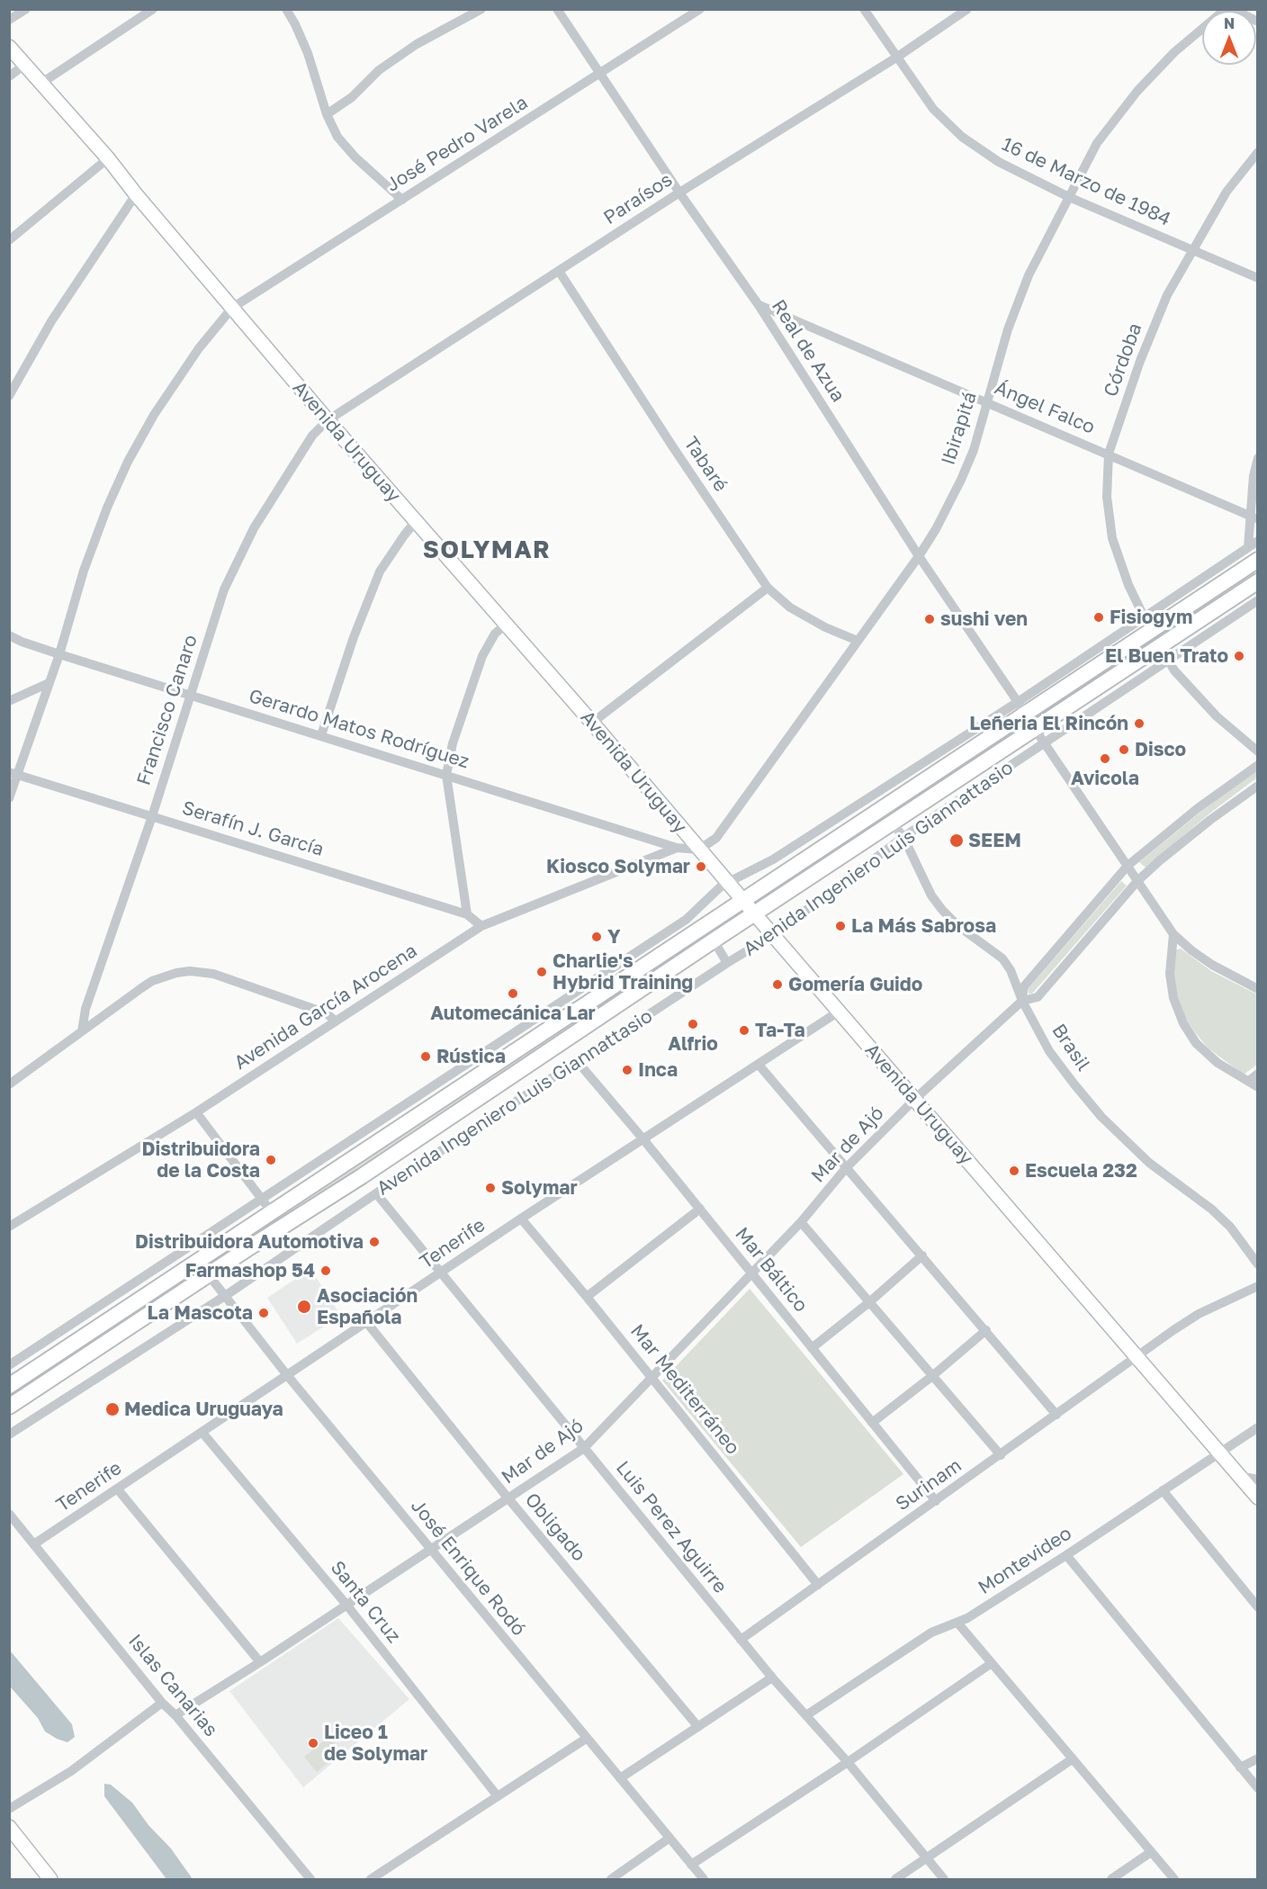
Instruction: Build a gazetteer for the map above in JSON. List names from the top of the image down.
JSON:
{
  "streets": {
    "main road": ["Avenida Ingeniero Luis Giannattasio"],
    "street": [
      "José Pedro Varela",
      "16 de Marzo de 1984",
      "Paraísos",
      "Real de Azua",
      "Córdoba",
      "Ángel Falco",
      "Ibirapitá",
      "Avenida Uruguay",
      "Tabaré",
      "Francisco Canaro",
      "Gerardo Matos Rodríguez",
      "Serafín J. García",
      "Avenida García Arocena",
      "Brasil",
      "Mar de Ajó",
      "Tenerife",
      "Mar Báltico",
      "Mar Mediterráneo",
      "Surinam",
      "Obligado",
      "Luis Perez Aguirre",
      "Montevideo",
      "José Enrique Rodó",
      "Santa Cruz",
      "Islas Canarias"
    ]
  },
  "crossings": [
    ["José Pedro Varela", "Real de Azua"],
    ["José Pedro Varela", "Avenida Uruguay"],
    ["José Pedro Varela", "Gerardo Matos Rodríguez"],
    ["José Pedro Varela", "Serafín J. García"],
    ["16 de Marzo de 1984", "Paraísos"],
    ["16 de Marzo de 1984", "Córdoba"],
    ["16 de Marzo de 1984", "Ibirapitá"],
    ["Paraísos", "Real de Azua"],
    ["Paraísos", "Avenida Uruguay"],
    ["Paraísos", "Tabaré"],
    ["Paraísos", "Francisco Canaro"],
    ["Real de Azua", "Ángel Falco"],
    ["Real de Azua", "Ibirapitá"],
    ["Real de Azua", "Avenida Ingeniero Luis Giannattasio"],
    ["Córdoba", "Ángel Falco"],
    ["Córdoba", "Avenida Ingeniero Luis Giannattasio"],
    ["Ángel Falco", "Ibirapitá"],
    ["Ibirapitá", "Avenida Uruguay"],
    ["Ibirapitá", "Tabaré"],
    ["Ibirapitá", "Gerardo Matos Rodríguez"],
    ["Avenida Uruguay", "Francisco Canaro"],
    ["Avenida Uruguay", "Gerardo Matos Rodríguez"],
    ["Avenida Uruguay", "Avenida Ingeniero Luis Giannattasio"],
    ["Avenida Uruguay", "Mar de Ajó"],
    ["Avenida Uruguay", "Tenerife"],
    ["Avenida Uruguay", "Surinam"],
    ["Avenida Uruguay", "Montevideo"],
    ["Francisco Canaro", "Gerardo Matos Rodríguez"],
    ["Francisco Canaro", "Serafín J. García"],
    ["Gerardo Matos Rodríguez", "Avenida García Arocena"],
    ["Serafín J. García", "Avenida García Arocena"],
    ["Avenida Ingeniero Luis Giannattasio", "Brasil"],
    ["Avenida Ingeniero Luis Giannattasio", "Mar Báltico"],
    ["Avenida Ingeniero Luis Giannattasio", "Luis Perez Aguirre"],
    ["Avenida Ingeniero Luis Giannattasio", "José Enrique Rodó"],
    ["Brasil", "Mar de Ajó"],
    ["Mar de Ajó", "Mar Báltico"],
    ["Mar de Ajó", "Mar Mediterráneo"],
    ["Mar de Ajó", "Obligado"],
    ["Mar de Ajó", "Luis Perez Aguirre"],
    ["Mar de Ajó", "José Enrique Rodó"],
    ["Mar de Ajó", "Santa Cruz"],
    ["Mar de Ajó", "Islas Canarias"],
    ["Tenerife", "Mar Báltico"],
    ["Tenerife", "Mar Mediterráneo"],
    ["Tenerife", "Obligado"],
    ["Tenerife", "Luis Perez Aguirre"],
    ["Tenerife", "José Enrique Rodó"],
    ["Tenerife", "Santa Cruz"],
    ["Tenerife", "Islas Canarias"],
    ["Mar Báltico", "Surinam"],
    ["Mar Mediterráneo", "Surinam"],
    ["Surinam", "Luis Perez Aguirre"],
    ["Luis Perez Aguirre", "Montevideo"]
  ],
  "districts": ["SOLYMAR"],
  "places": [
    "Fisiogym",
    "sushi ven",
    "El Buen Trato",
    "Leñeria El Rincón",
    "Disco",
    "Avicola",
    "SEEM",
    "Kiosco Solymar",
    "La Más Sabrosa",
    "Y",
    "Charlie's Hybrid Training",
    "Gomería Guido",
    "Automecánica Lar",
    "Alfrio",
    "Ta-Ta",
    "Rústica",
    "Inca",
    "Distribuidora de la Costa",
    "Escuela 232",
    "Solymar",
    "Distribuidora Automotiva",
    "Farmashop 54",
    "Asociación Española",
    "La Mascota",
    "Medica Uruguaya",
    "Liceo 1 de Solymar"
  ],
  "north": "top"
}
